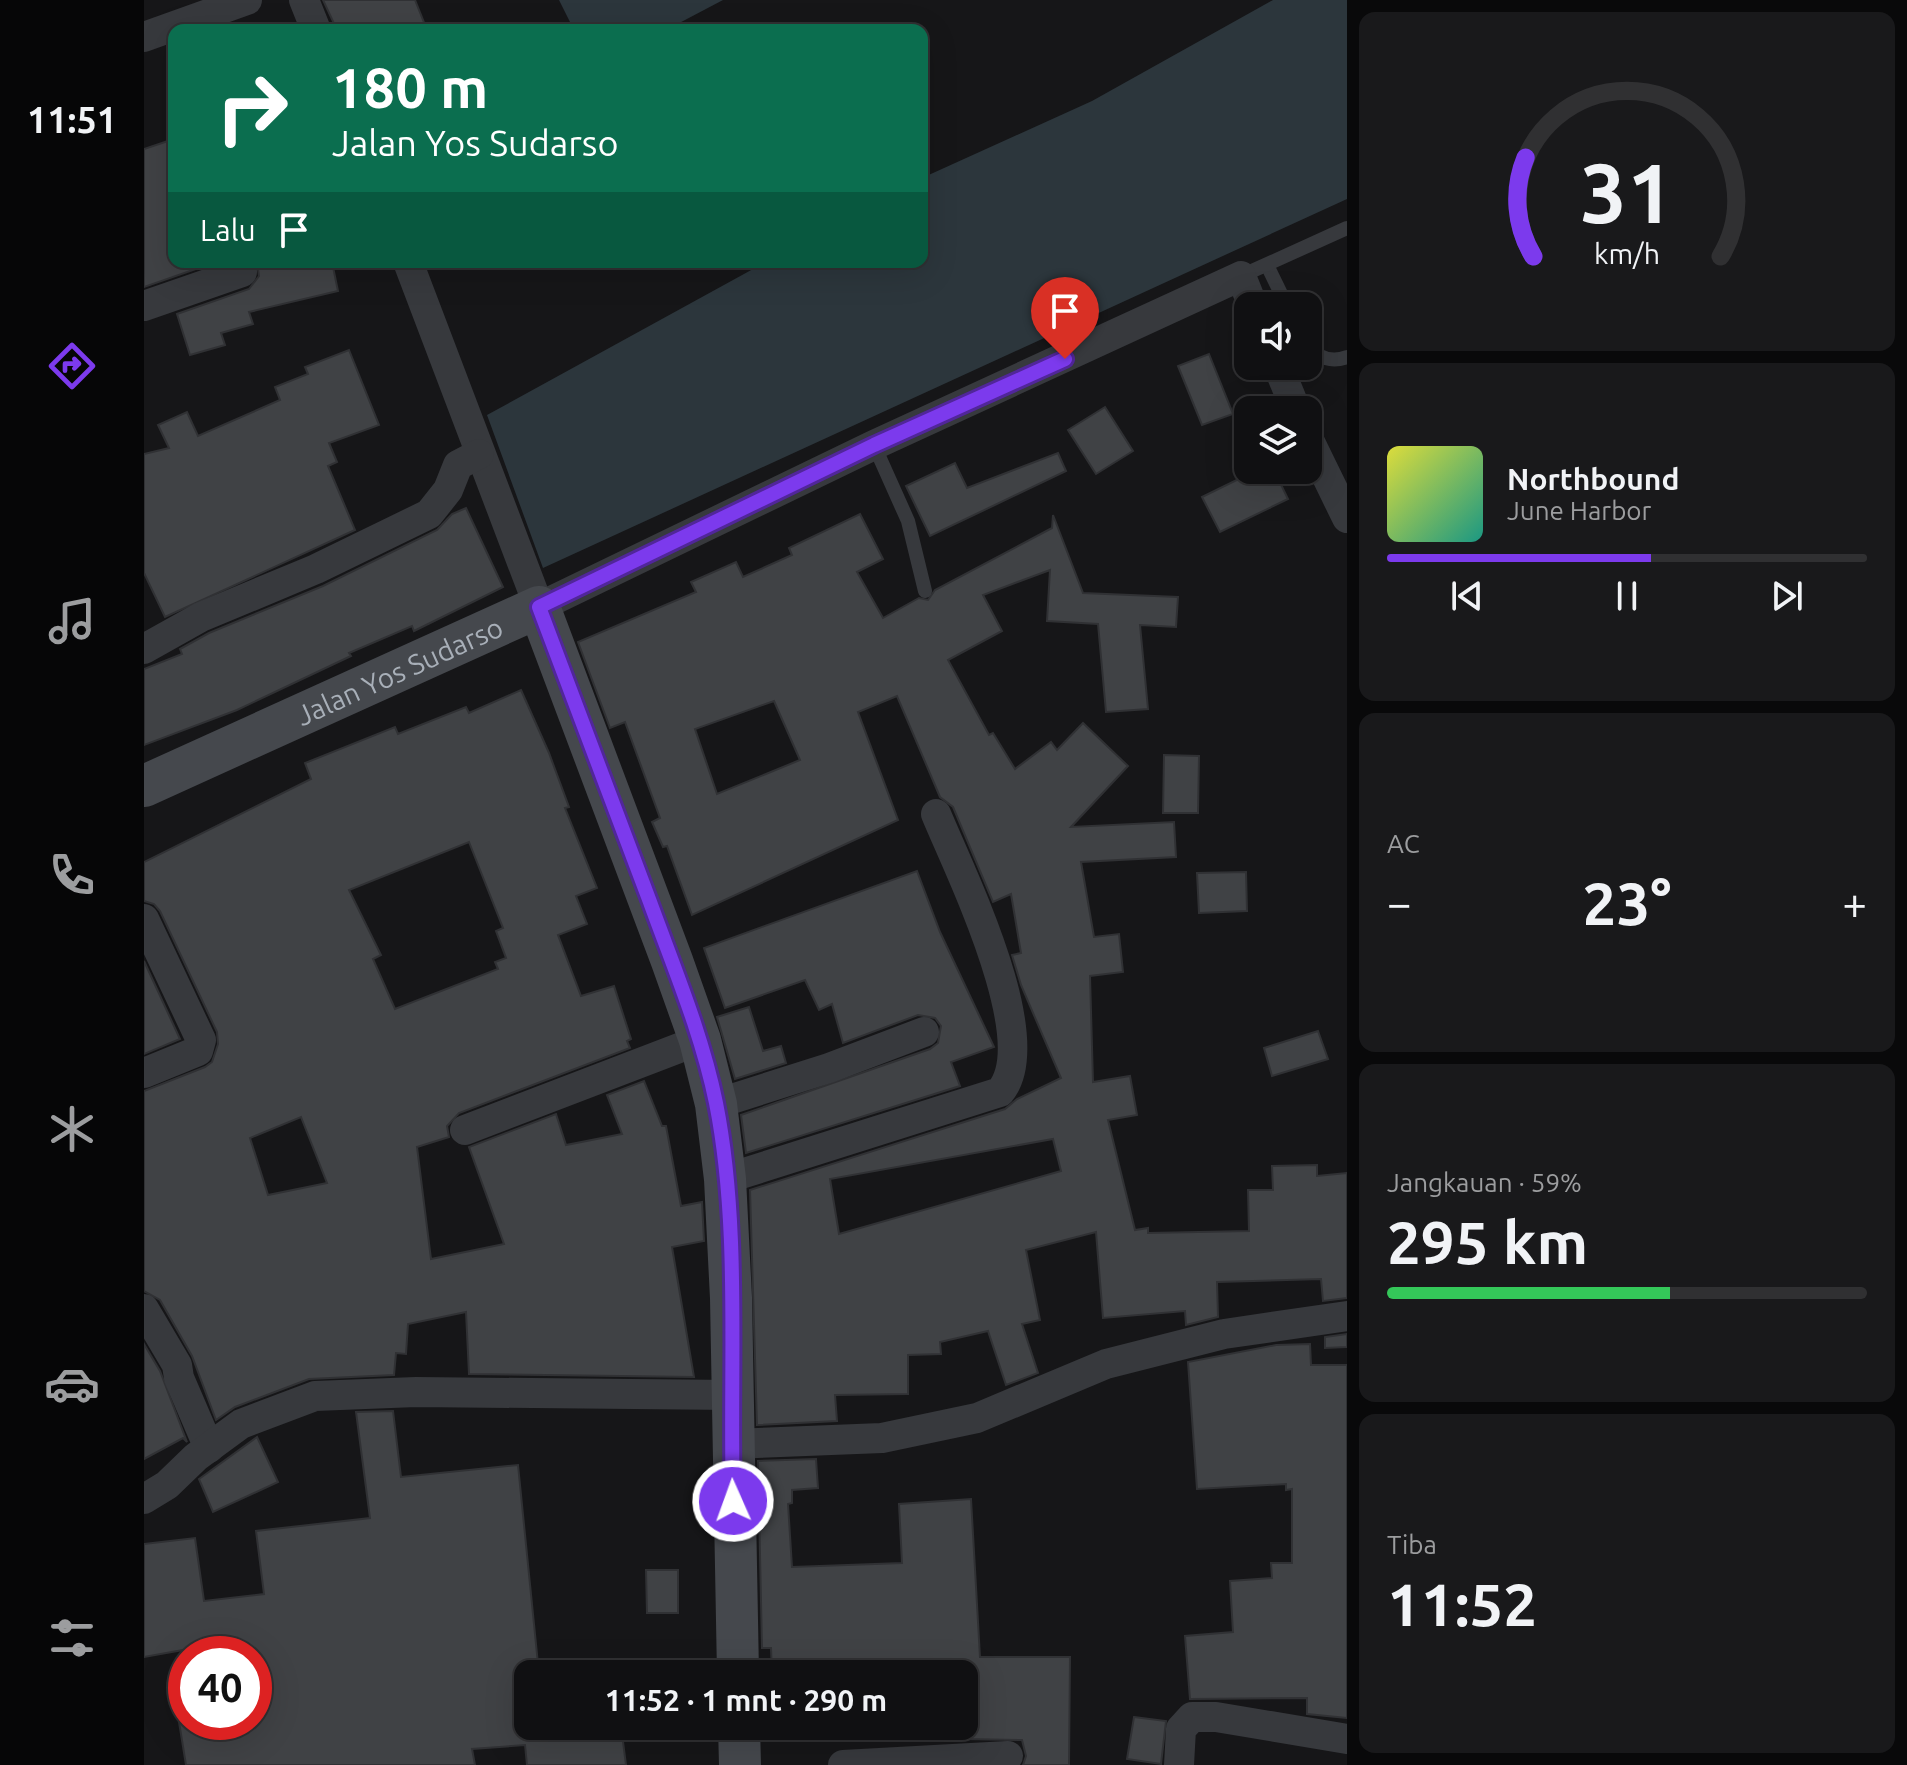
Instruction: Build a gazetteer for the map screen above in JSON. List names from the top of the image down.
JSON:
{
  "streets": {
    "street": ["Jalan Yos Sudarso"]
  },
  "page": {
    "tabs": "11:51",
    "turn": ["180 m", "Jalan Yos Sudarso"],
    "then": "Lalu",
    "song": ["Northbound", "June Harbor"],
    "tile": [
      "AC",
      ["Jangkauan · 59%", "295 km"],
      ["Tiba", "11:52"]
    ],
    "heat": ["−", "23°", "+"],
    "limit": "40",
    "trip": "11:52 · 1 mnt · 290 m",
    "gauge": ["31", "km/h"]
  }
}
